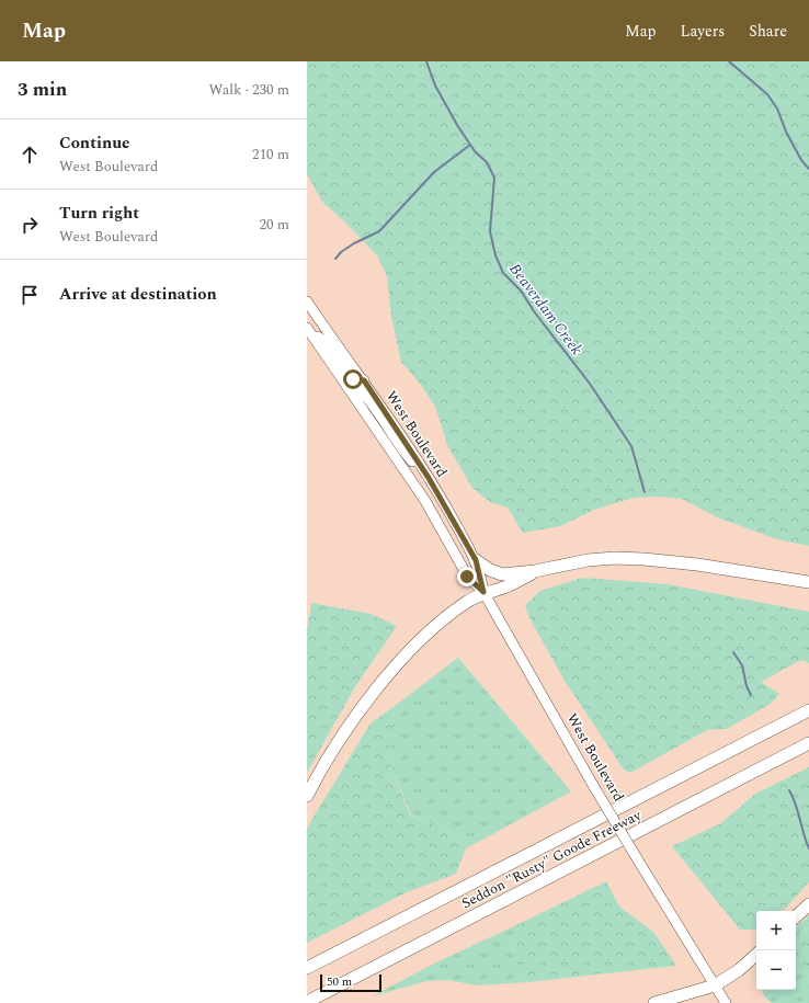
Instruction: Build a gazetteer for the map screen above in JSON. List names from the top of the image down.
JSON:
{
  "streets": {
    "highway": ["Seddon \"Rusty\" Goode Freeway"],
    "street": ["West Boulevard"]
  },
  "water": ["Beaverdam Creek"],
  "scale_bar": "50 m",
  "page": {
    "header": "Map",
    "nav": ["Map", "Layers", "Share"],
    "heading": ["3 min", "Walk · 230 m"],
    "list": [
      ["Continue", "West Boulevard", "210 m"],
      ["Turn right", "West Boulevard", "20 m"],
      "Arrive at destination"
    ],
    "map_buttons": ["+", "−"],
    "scale": "50 m"
  }
}
